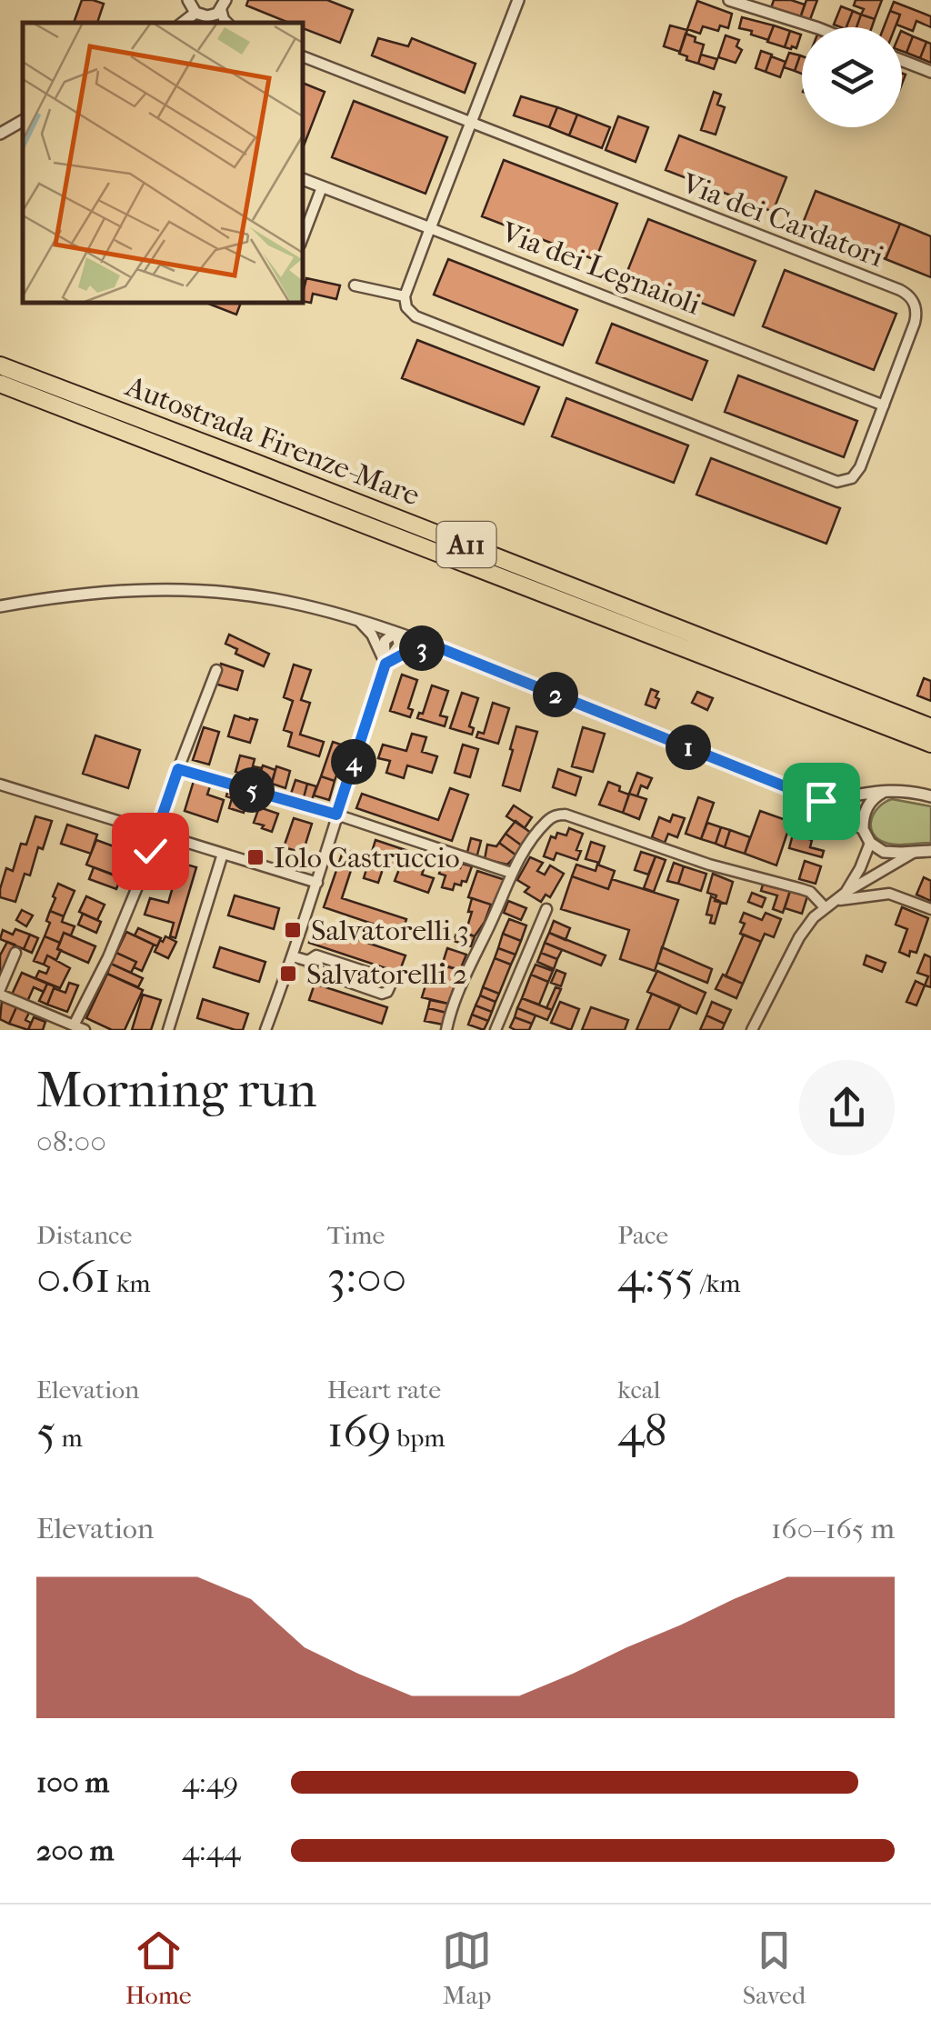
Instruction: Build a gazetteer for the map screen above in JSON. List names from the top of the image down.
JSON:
{
  "streets": {
    "highway": ["Autostrada Firenze-Mare", "A11"],
    "street": ["Via dei Cardatori", "Via dei Legnaioli"]
  },
  "crossings": [
    ["Via dei Cardatori", "Via dei Legnaioli"]
  ],
  "places": {
    "transit": ["Iolo Castruccio", "Salvatorelli 3", "Salvatorelli 2"]
  },
  "page": {
    "pins": [
      "3",
      "2",
      "1",
      "4",
      "5"
    ],
    "heading": ["Morning run", "08:00"],
    "stats": [
      ["Distance", "0.61 km"],
      ["Time", "3:00"],
      ["Pace", "4:55 /km"],
      ["Elevation", "5 m"],
      ["Heart rate", "169 bpm"],
      ["kcal", "48"]
    ],
    "chart": ["Elevation", "160–165 m"],
    "list": [
      {
        "name": "100 m",
        "note": "4:49"
      },
      {
        "name": "200 m",
        "note": "4:44"
      }
    ],
    "tabs": ["Home", "Map", "Saved"]
  }
}
